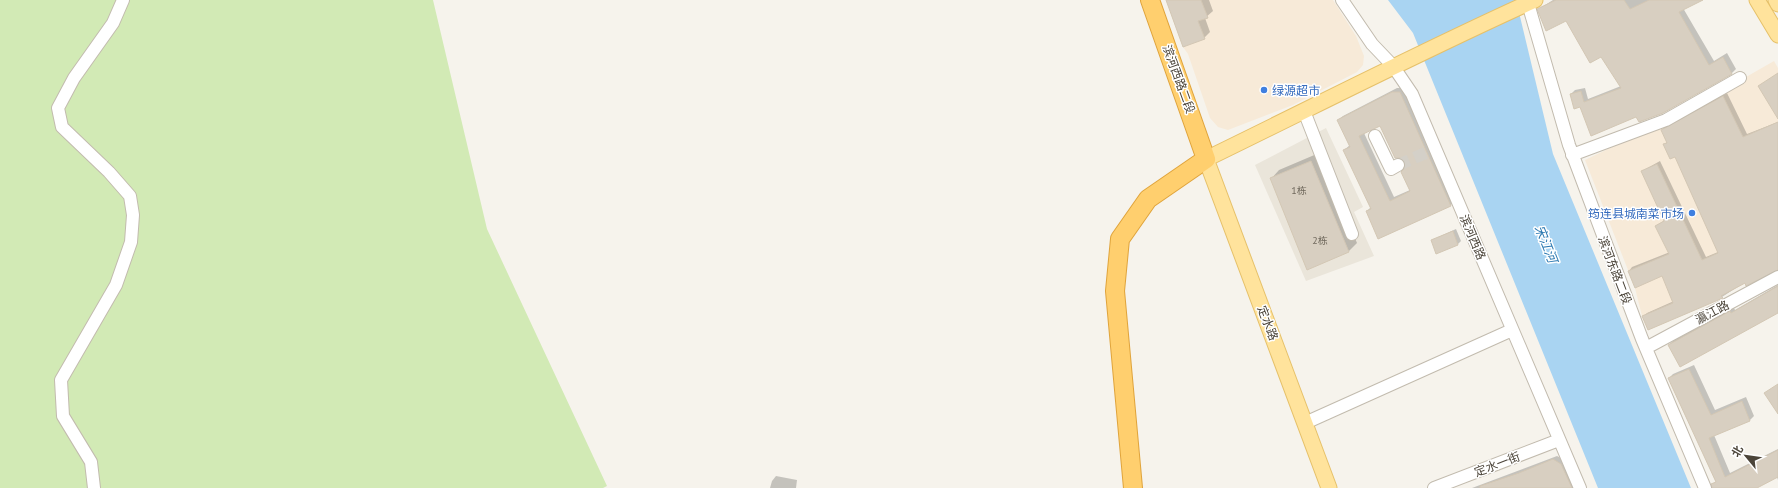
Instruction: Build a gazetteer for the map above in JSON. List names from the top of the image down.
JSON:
{
  "streets": {
    "highway": ["滨河西路二段"],
    "main road": ["定水路"],
    "street": [
      "滨河西路",
      "滨河东路二段",
      "瀛江路",
      "定水一街"
    ]
  },
  "crossings": [
    ["滨河西路二段", "定水路"],
    ["滨河西路", "定水一街"],
    ["滨河东路二段", "瀛江路"]
  ],
  "water": ["宋江河"],
  "places": ["绿源超市", "筠连县城南菜市场"],
  "house_numbers": ["1栋", "2栋"],
  "north": "top left"
}
